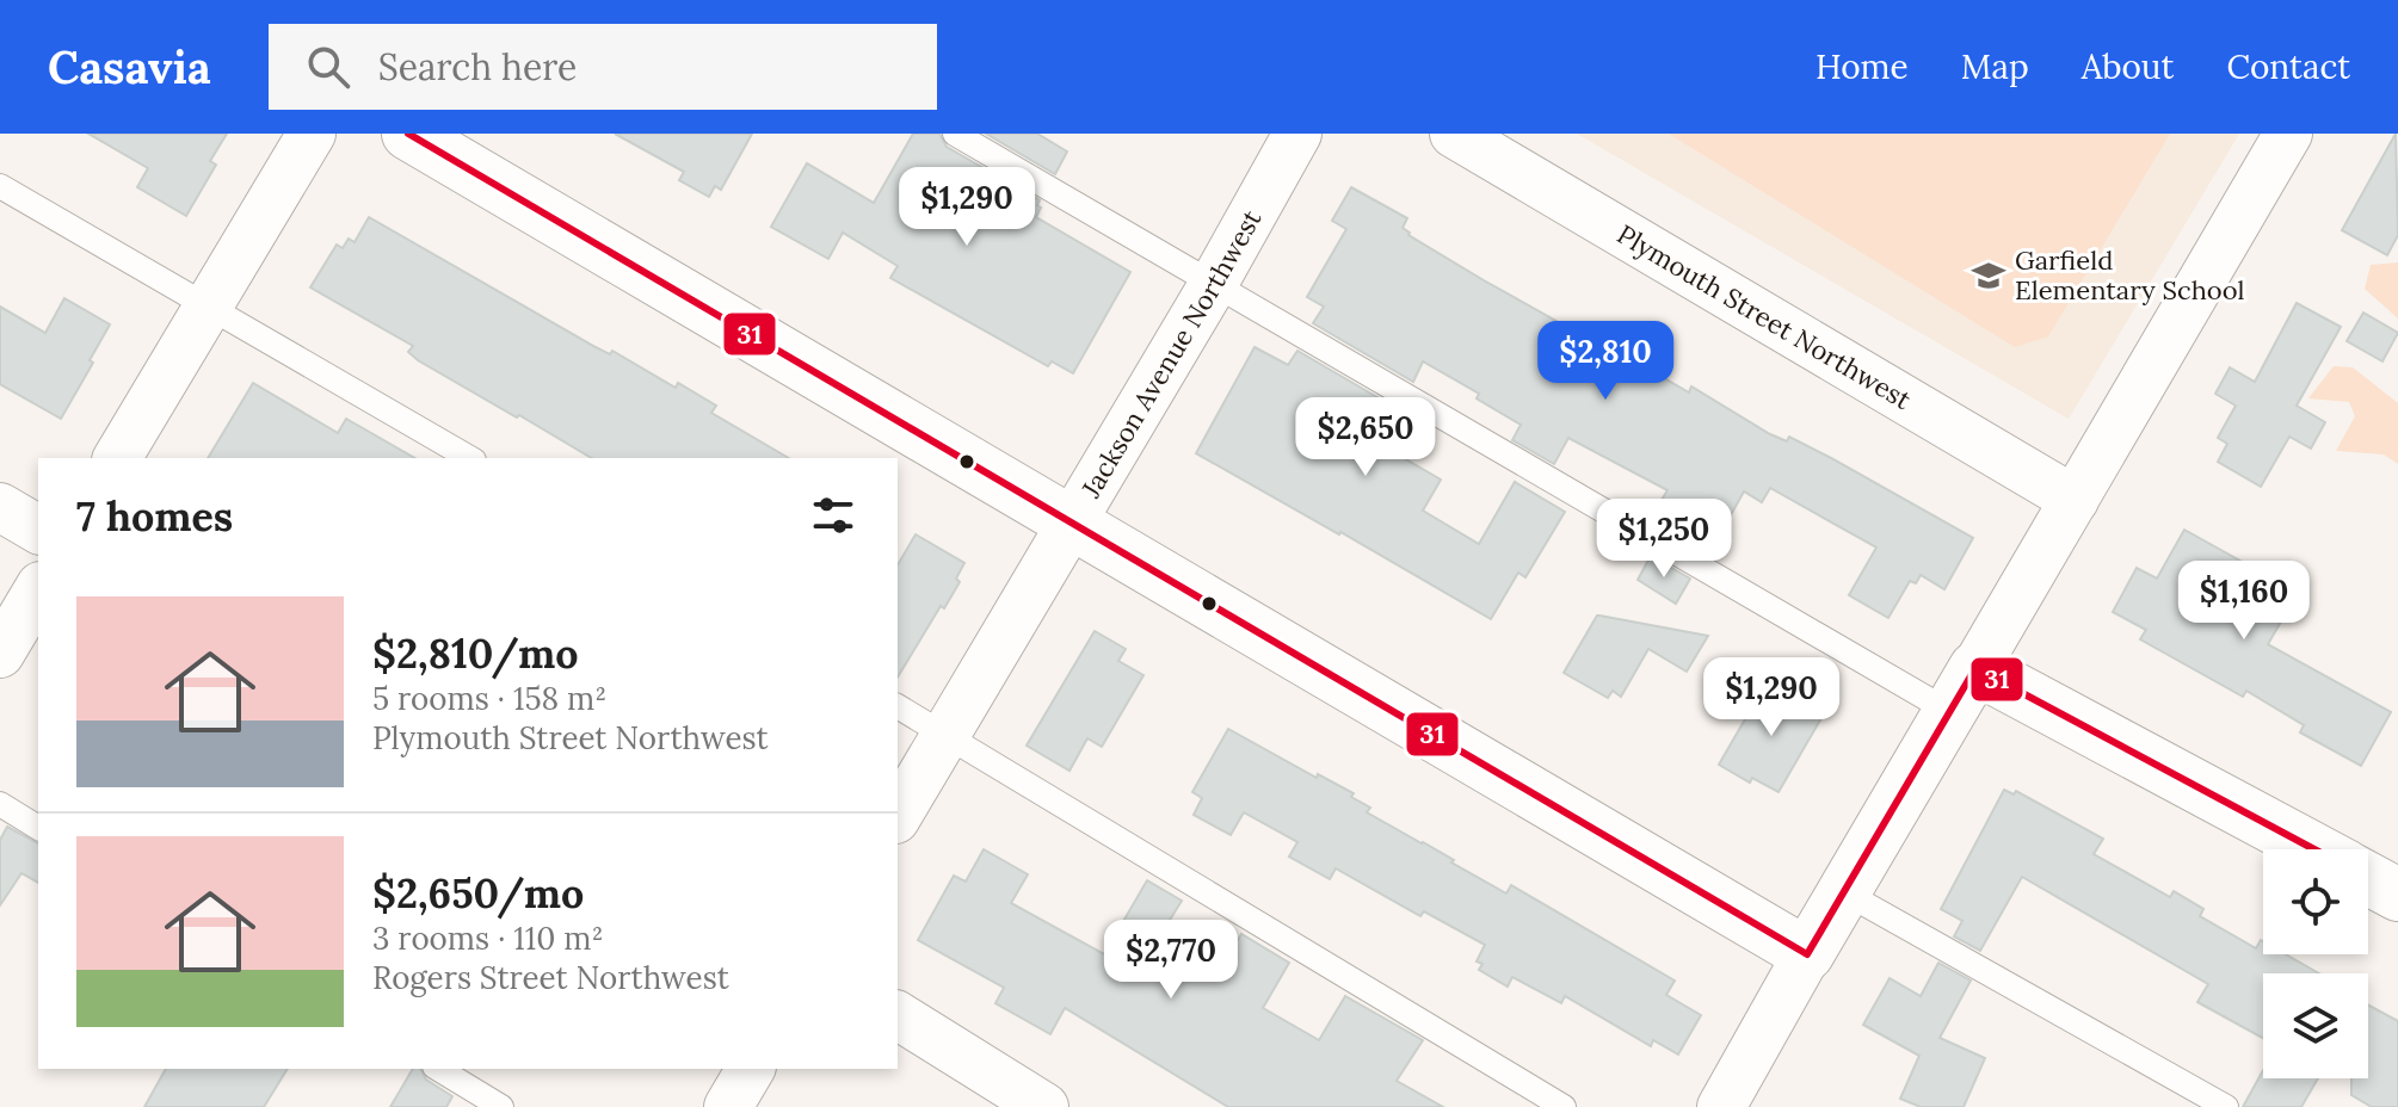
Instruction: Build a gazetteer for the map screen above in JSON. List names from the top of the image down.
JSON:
{
  "streets": {
    "street": ["Plymouth Street Northwest", "Jackson Avenue Northwest"]
  },
  "places": {
    "school or university": ["Garfield Elementary School"]
  },
  "lines": ["transit line 31"],
  "page": {
    "header": "Casavia",
    "search": "Search here",
    "nav": [
      "Home",
      "Map",
      "About",
      "Contact"
    ],
    "price": [
      "$1,290",
      "$2,810",
      "$2,650",
      "$1,250",
      "$1,160",
      "$1,290",
      "$2,770"
    ],
    "heading": "7 homes",
    "list": [
      {
        "name": "$2,810/mo",
        "note": "5 rooms · 158 m² · Plymouth Street Northwest"
      },
      {
        "name": "$2,650/mo",
        "note": "3 rooms · 110 m² · Rogers Street Northwest"
      }
    ]
  }
}
